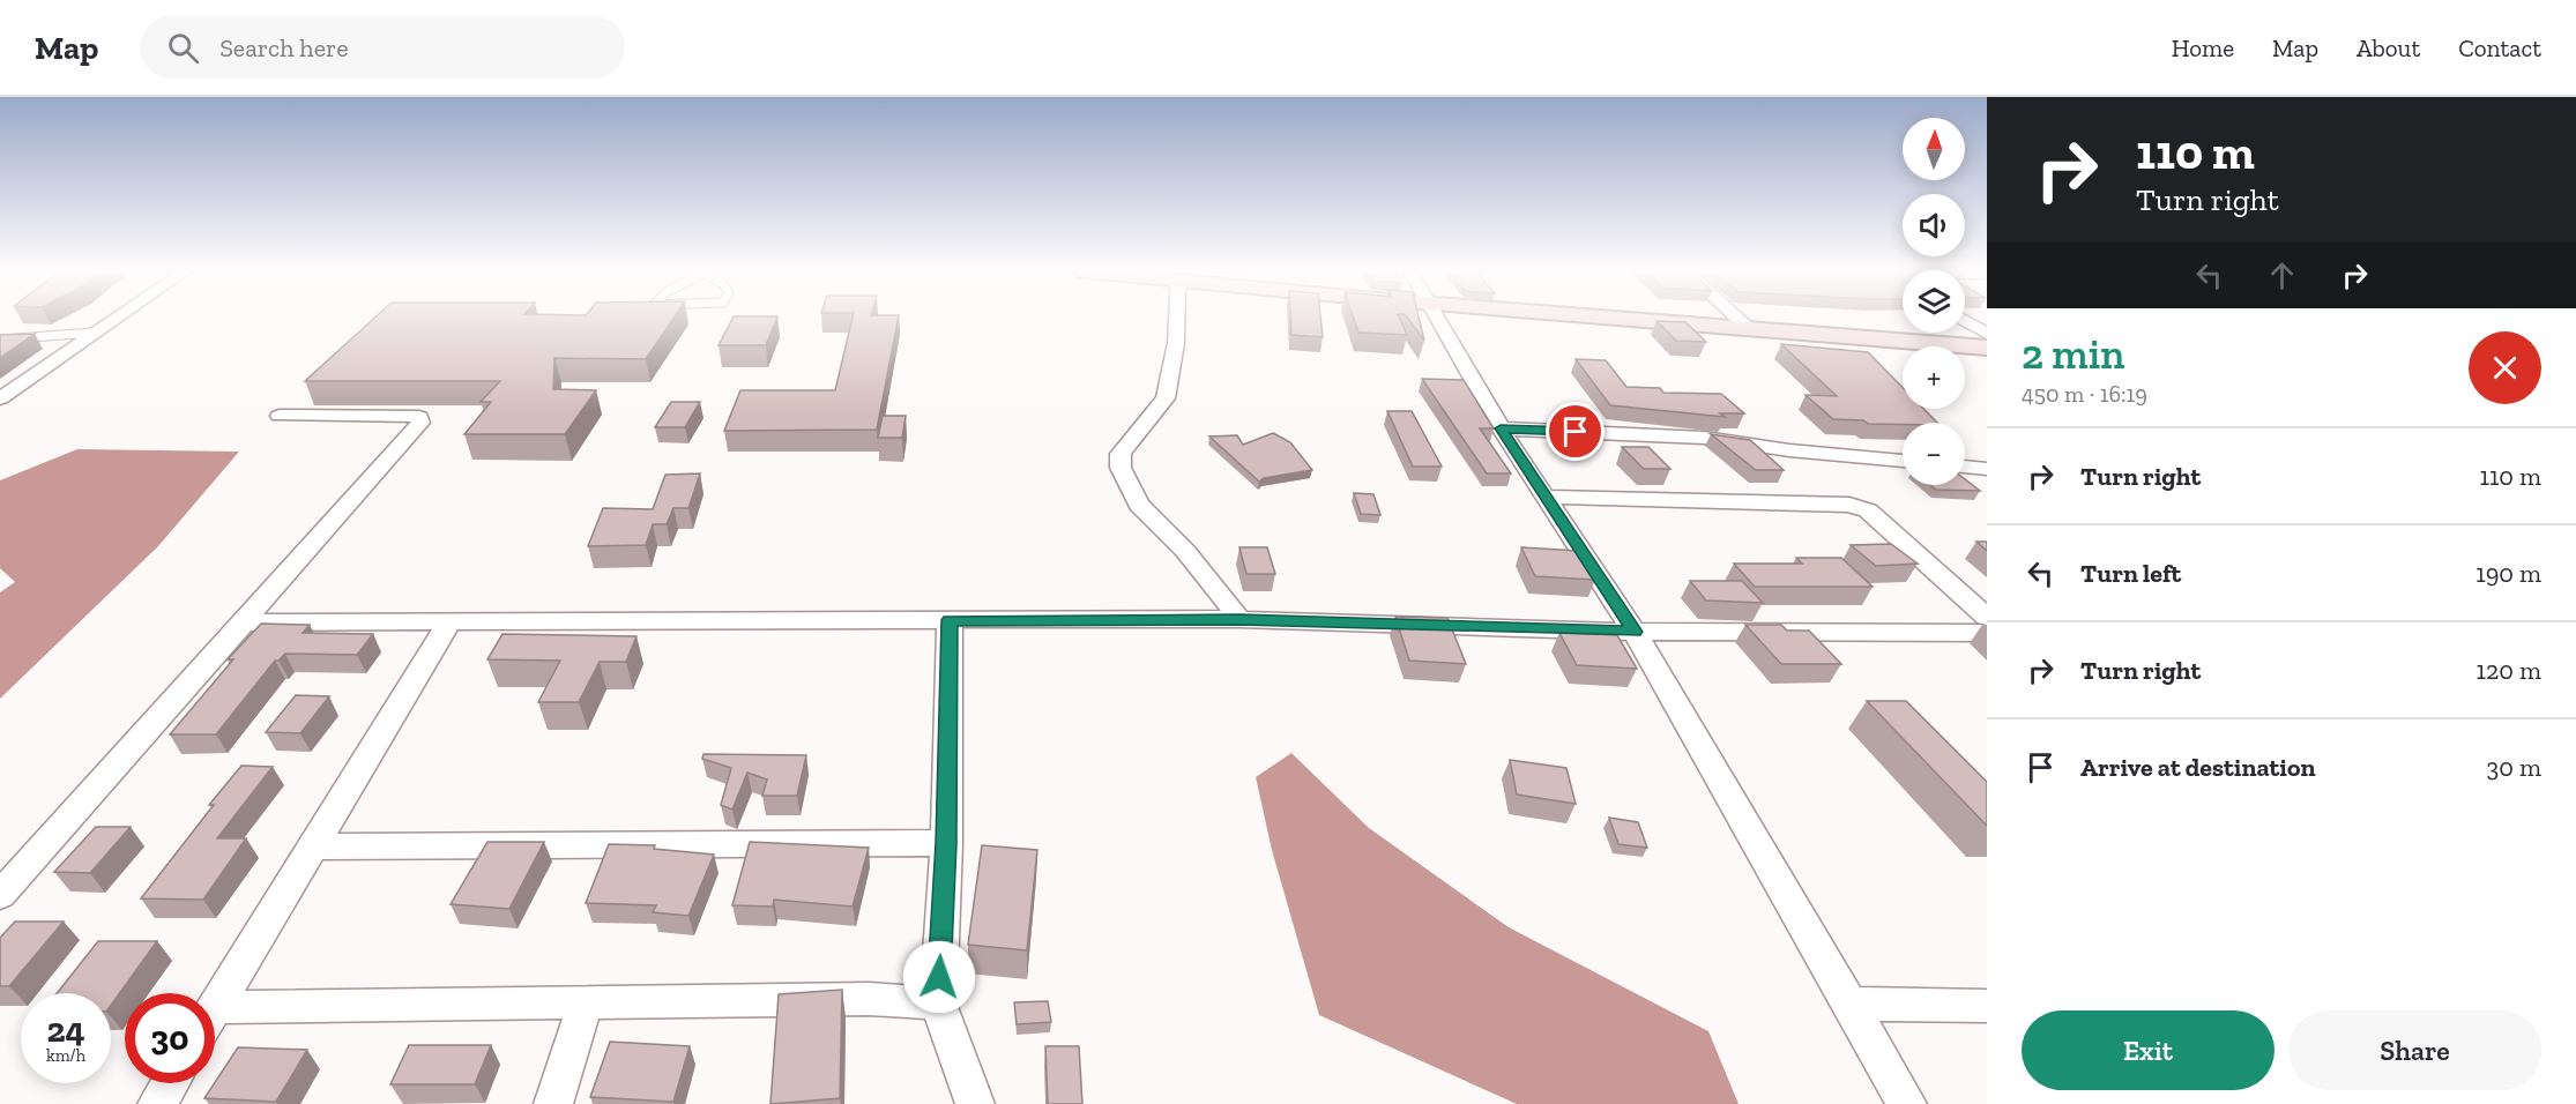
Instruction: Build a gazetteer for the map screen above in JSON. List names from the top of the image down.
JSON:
{
  "north": "top",
  "page": {
    "header": "Map",
    "search": "Search here",
    "nav": [
      "Home",
      "Map",
      "About",
      "Contact"
    ],
    "turn": ["110 m", "Turn right"],
    "map_buttons": ["+", "−"],
    "heading": ["2 min", "450 m · 16:19"],
    "list": [
      {
        "name": "Turn right",
        "value": "110 m"
      },
      {
        "name": "Turn left",
        "value": "190 m"
      },
      {
        "name": "Turn right",
        "value": "120 m"
      },
      {
        "name": "Arrive at destination",
        "value": "30 m"
      }
    ],
    "speed": "24 km/h",
    "limit": "30",
    "buttons": ["Exit", "Share"]
  }
}
